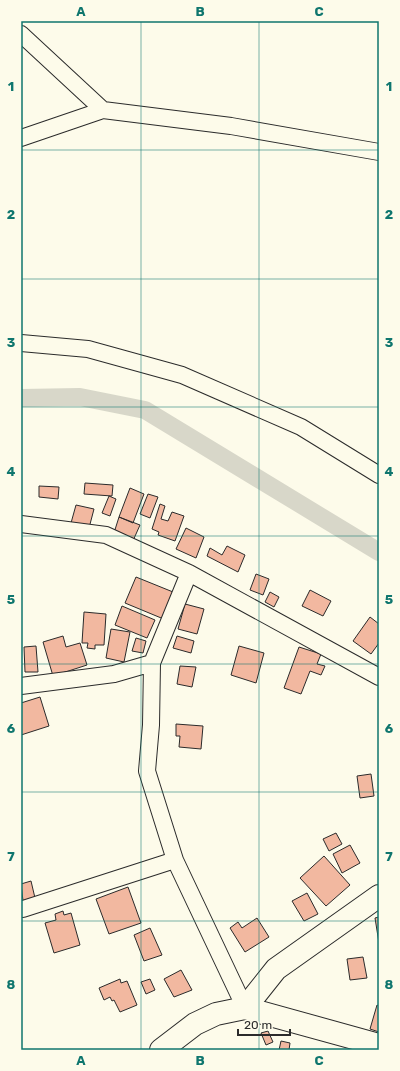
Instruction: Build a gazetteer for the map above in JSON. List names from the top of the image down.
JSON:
{
  "scale_bar": "20 m",
  "grid": {
    "columns": ["A", "B", "C"],
    "rows": [
      "1",
      "2",
      "3",
      "4",
      "5",
      "6",
      "7",
      "8"
    ]
  }
}
